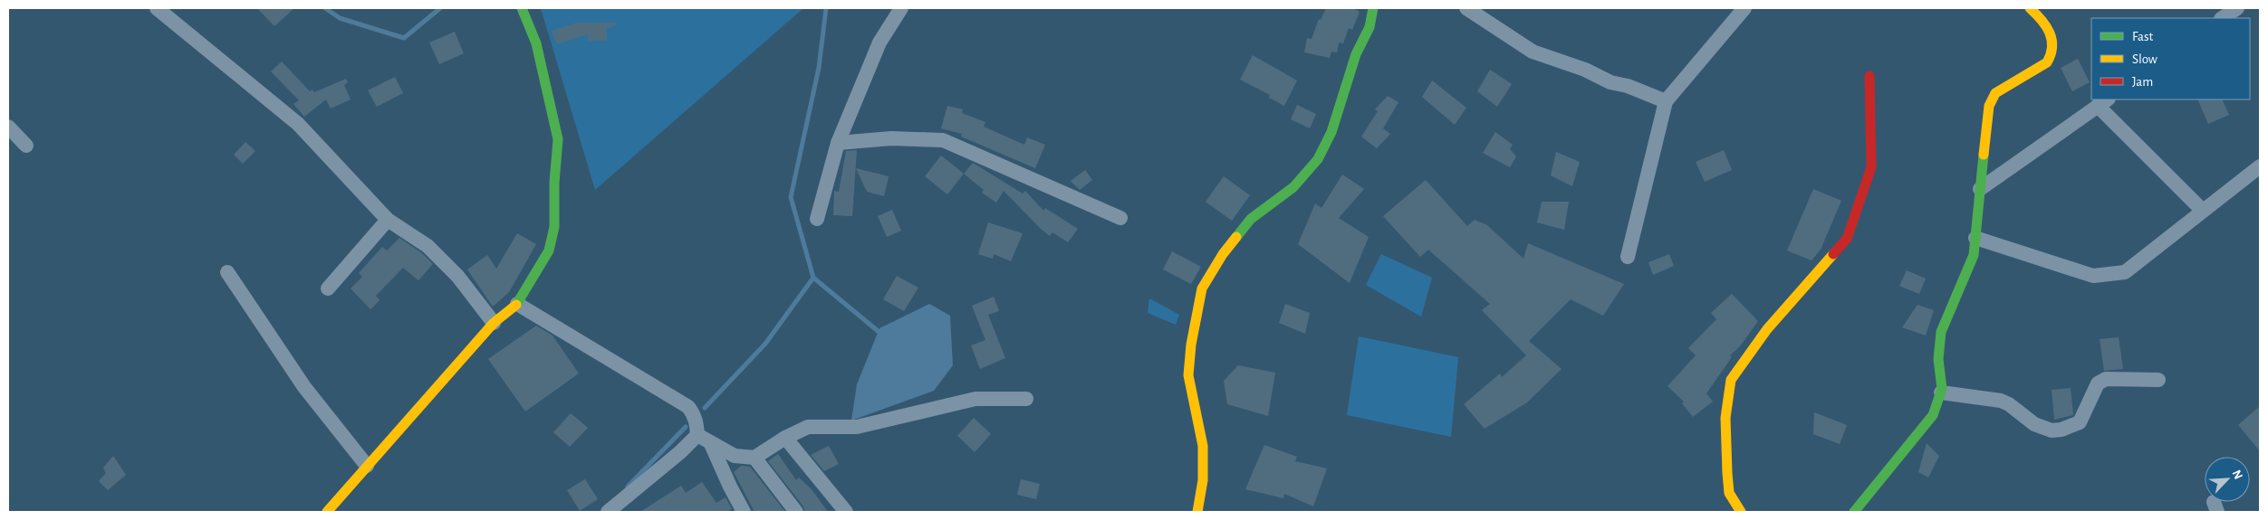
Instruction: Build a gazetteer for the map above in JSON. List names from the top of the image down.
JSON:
{
  "legend": ["Fast", "Slow", "Jam"],
  "north": "top right"
}
